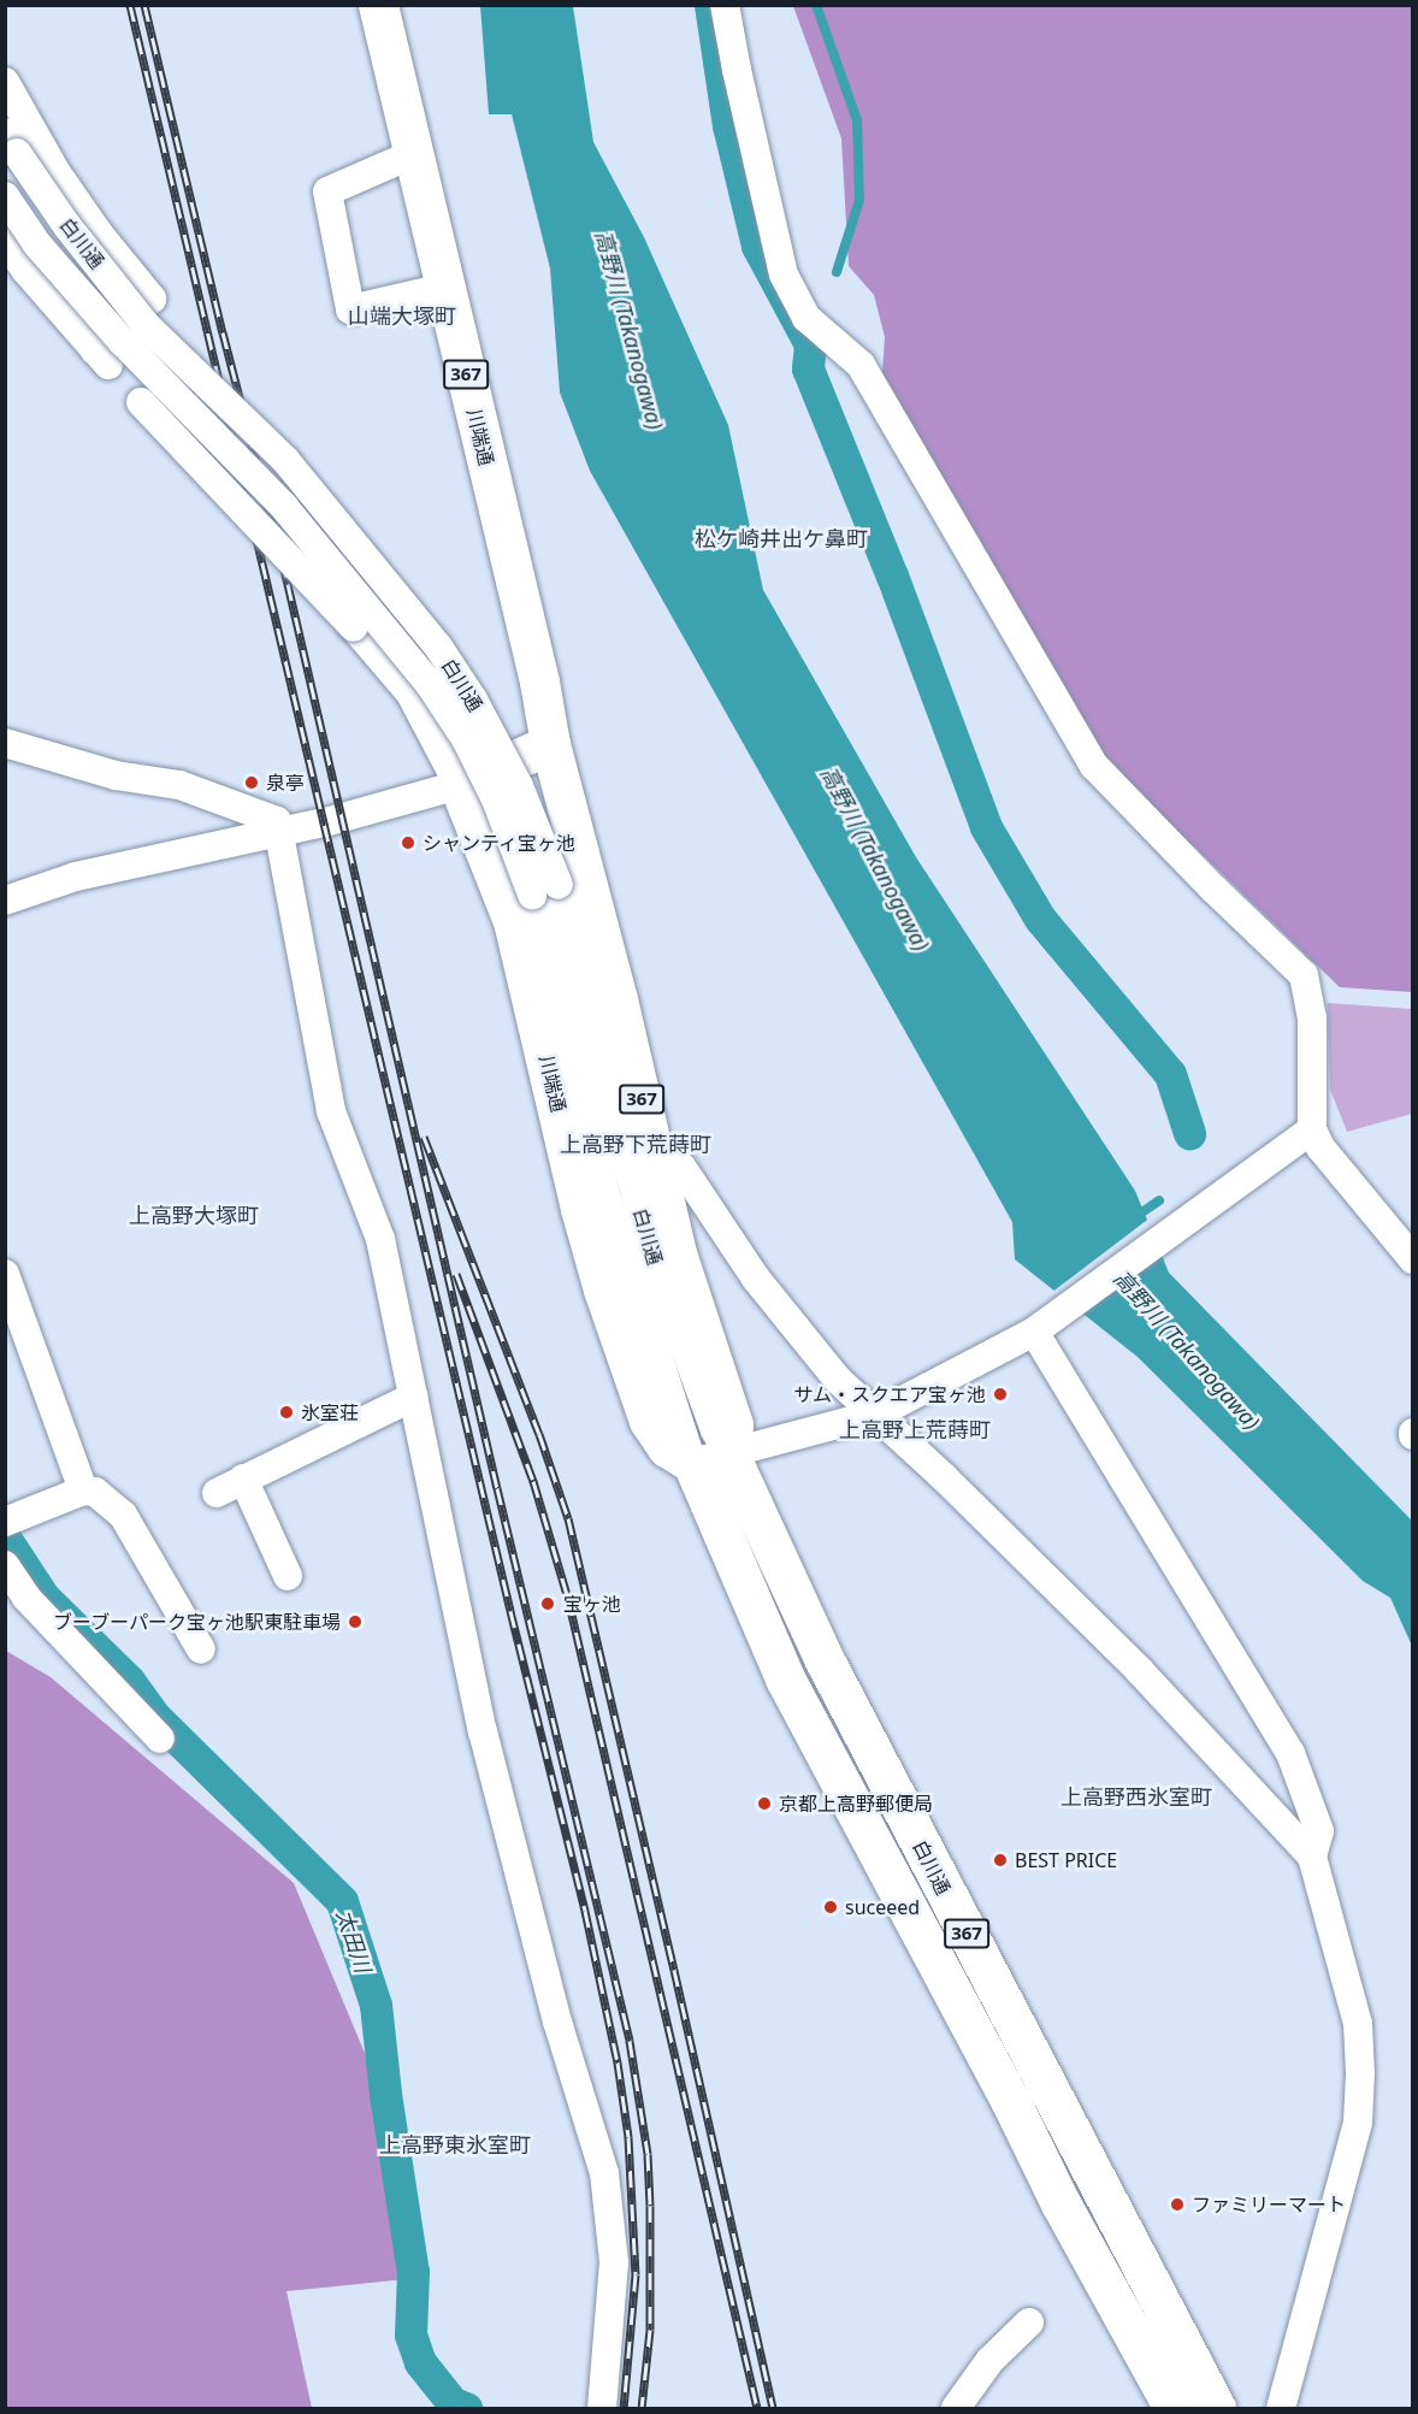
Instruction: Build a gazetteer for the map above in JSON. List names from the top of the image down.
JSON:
{
  "streets": {
    "highway": ["白川通", "367", "川端通"]
  },
  "crossings": [
    ["白川通", "川端通"]
  ],
  "districts": [
    "山端大塚町",
    "松ケ崎井出ケ鼻町",
    "上高野下荒蒔町",
    "上高野大塚町",
    "上高野上荒蒔町",
    "上高野西氷室町",
    "上高野東氷室町"
  ],
  "water": ["高野川 (Takanogawa)", "太田川"],
  "places": [
    "泉亭",
    "シャンティ宝ヶ池",
    "サム・スクエア宝ヶ池",
    "氷室荘",
    "宝ヶ池",
    "ブーブーパーク宝ヶ池駅東駐車場",
    "京都上高野郵便局",
    "BEST PRICE",
    "suceeed",
    "ファミリーマート"
  ]
}
